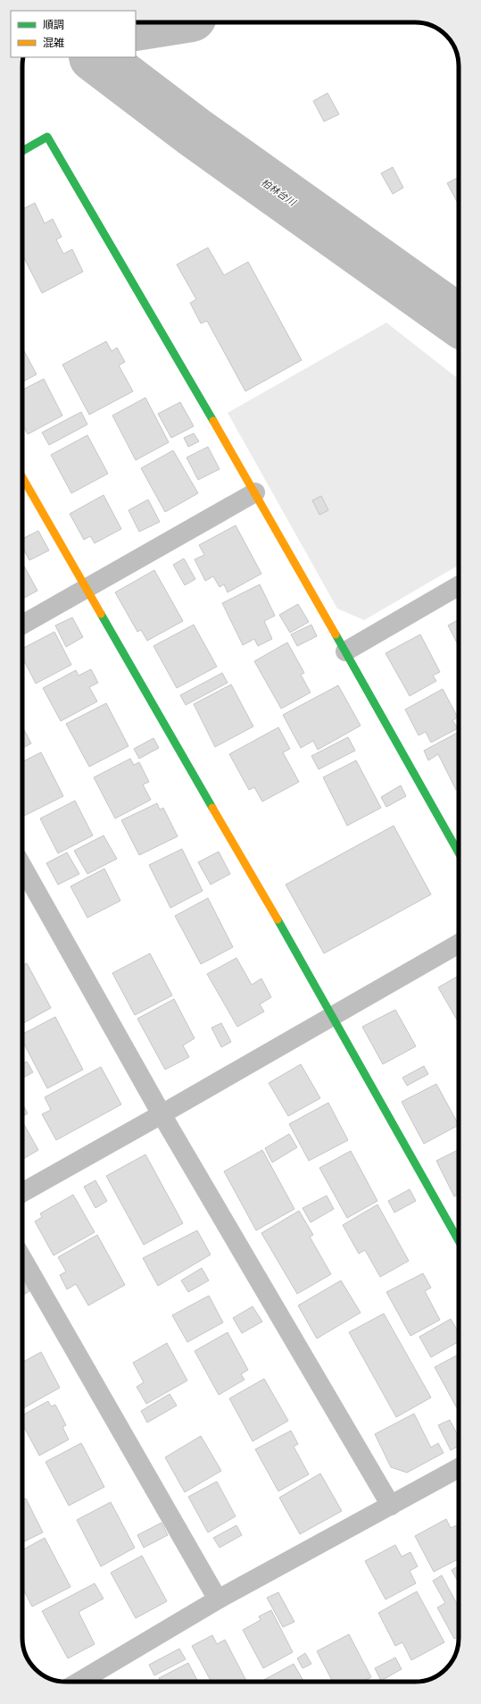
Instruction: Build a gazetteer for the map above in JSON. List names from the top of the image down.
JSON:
{
  "water": ["柏林台川"],
  "legend": ["順調", "混雑"]
}
